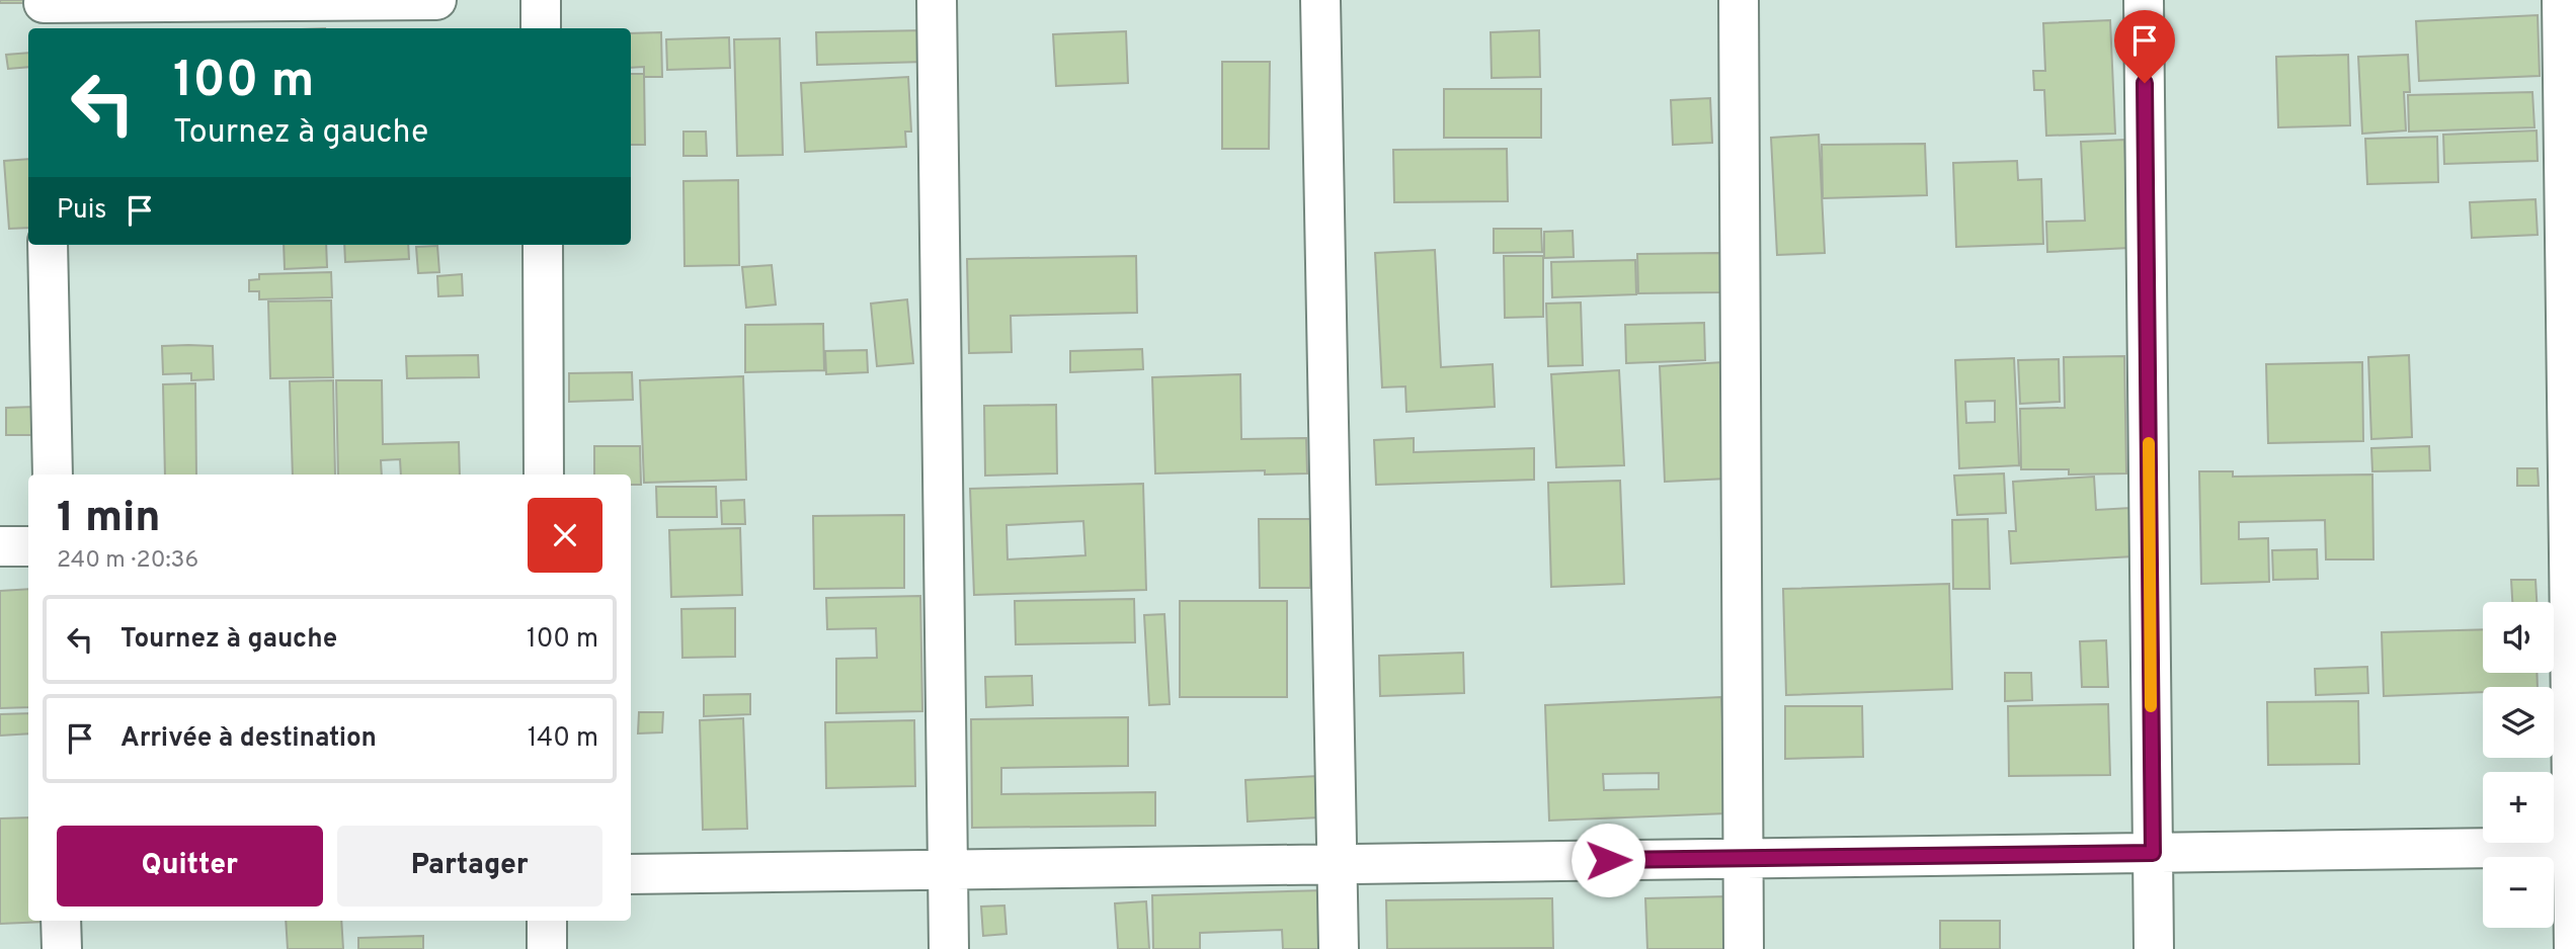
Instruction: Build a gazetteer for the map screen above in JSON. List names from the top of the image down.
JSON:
{
  "page": {
    "turn": ["100 m", "Tournez à gauche"],
    "then": "Puis",
    "heading": ["1 min", "240 m · 20:36"],
    "list": [
      {
        "name": "Tournez à gauche",
        "value": "100 m"
      },
      {
        "name": "Arrivée à destination",
        "value": "140 m"
      }
    ],
    "map_buttons": ["+", "−"],
    "buttons": ["Quitter", "Partager"]
  }
}
